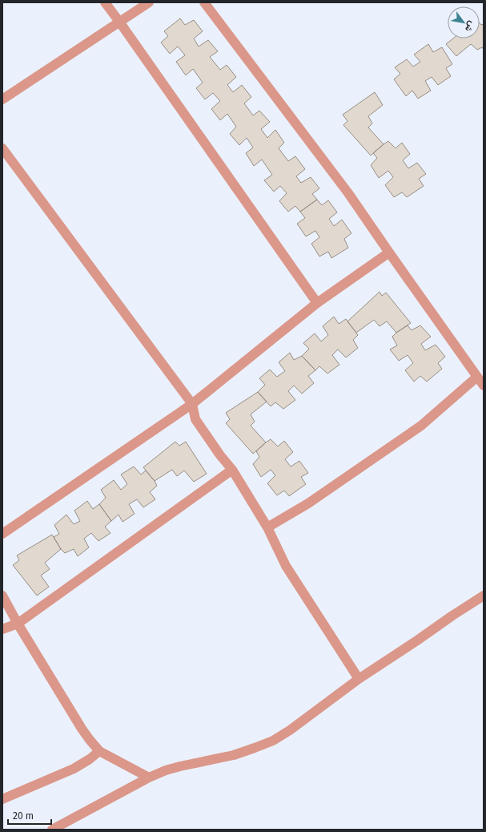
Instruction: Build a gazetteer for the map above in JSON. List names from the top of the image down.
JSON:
{
  "scale_bar": "20 m",
  "north": "bottom right"
}
